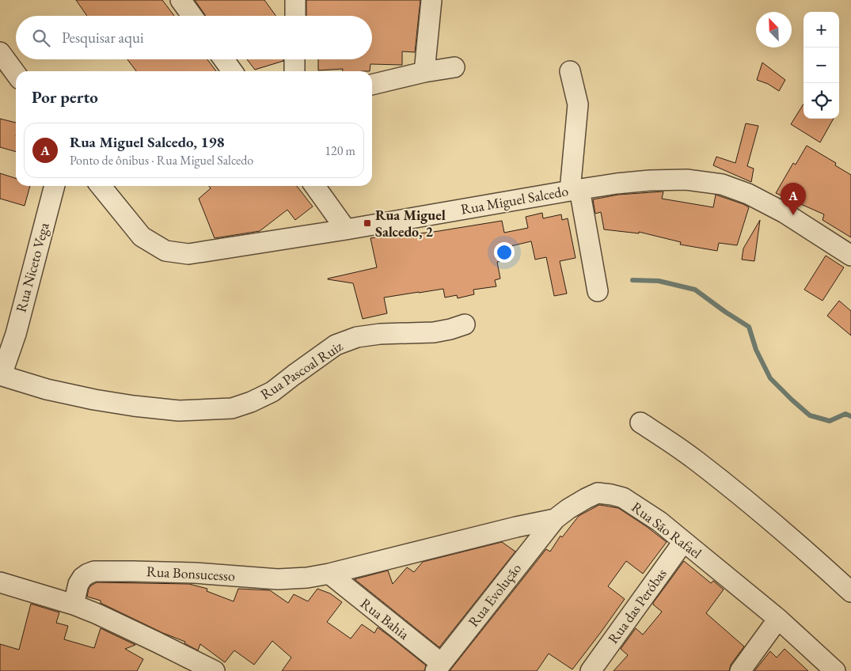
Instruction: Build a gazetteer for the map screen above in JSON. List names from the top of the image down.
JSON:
{
  "streets": {
    "street": [
      "Rua Miguel Salcedo",
      "Rua Niceto Vega",
      "Rua Pascoal Ruiz",
      "Rua São Rafael",
      "Rua Bonsucesso",
      "Rua Evolução",
      "Rua das Peróbas",
      "Rua Bahia"
    ]
  },
  "crossings": [
    ["Rua Niceto Vega", "Rua Pascoal Ruiz"],
    ["Rua São Rafael", "Rua Bonsucesso"],
    ["Rua São Rafael", "Rua Evolução"],
    ["Rua São Rafael", "Rua das Peróbas"],
    ["Rua São Rafael", "Rua Bahia"],
    ["Rua Bonsucesso", "Rua Bahia"],
    ["Rua Evolução", "Rua Bahia"]
  ],
  "places": {
    "transit": ["Rua Miguel Salcedo, 2"]
  },
  "north": "top left",
  "page": {
    "map_buttons": ["+", "−"],
    "search": "Pesquisar aqui",
    "heading": "Por perto",
    "list": [
      {
        "mark": "A",
        "name": "Rua Miguel Salcedo, 198",
        "note": "Ponto de ônibus · Rua Miguel Salcedo",
        "value": "120 m"
      }
    ],
    "pins": "A"
  }
}
